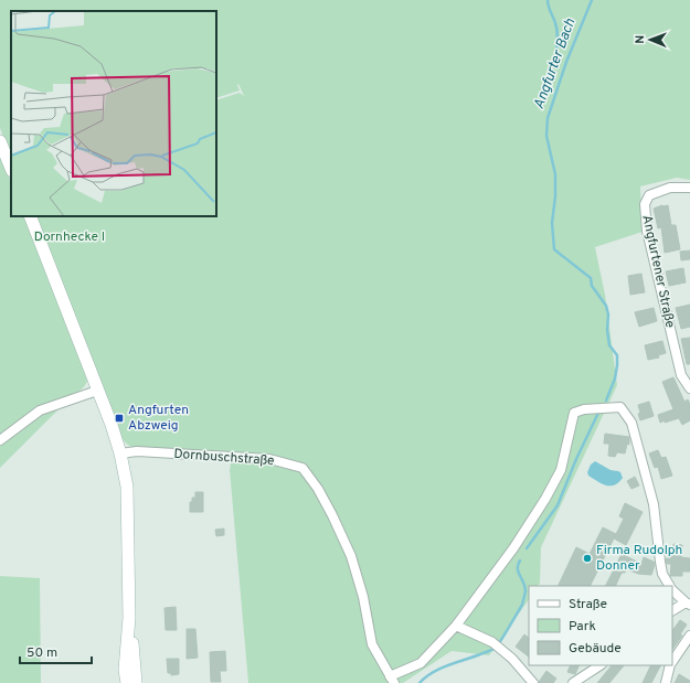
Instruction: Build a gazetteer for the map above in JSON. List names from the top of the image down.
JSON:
{
  "streets": {
    "street": ["Angfurtener Straße", "Dornbuschstraße"]
  },
  "water": ["Angfurter Bach"],
  "parks": ["Dornhecke I"],
  "places": {
    "transit": ["Angfurten Abzweig"],
    "other": ["Firma Rudolph Donner"]
  },
  "legend": ["Straße", "Park", "Gebäude"],
  "scale_bar": "50 m",
  "north": "left"
}
